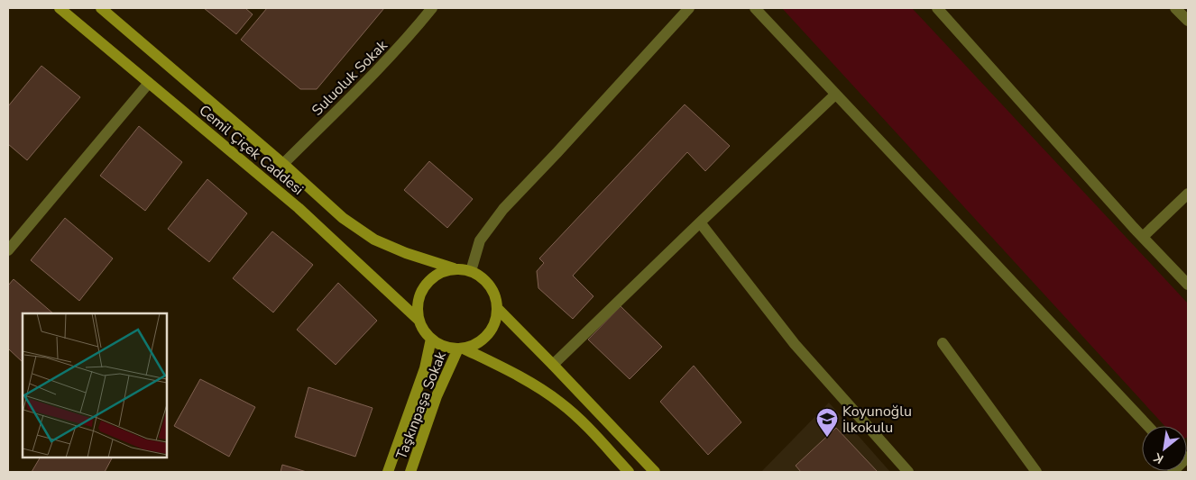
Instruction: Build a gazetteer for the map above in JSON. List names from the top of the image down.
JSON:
{
  "streets": {
    "street": ["Suluoluk Sokak", "Cemil Çiçek Caddesi", "Taşkınpaşa Sokak"]
  },
  "crossings": [
    ["Suluoluk Sokak", "Cemil Çiçek Caddesi"],
    ["Cemil Çiçek Caddesi", "Taşkınpaşa Sokak"]
  ],
  "places": {
    "school or university": ["Koyunoğlu İlkokulu"]
  },
  "north": "bottom left"
}
